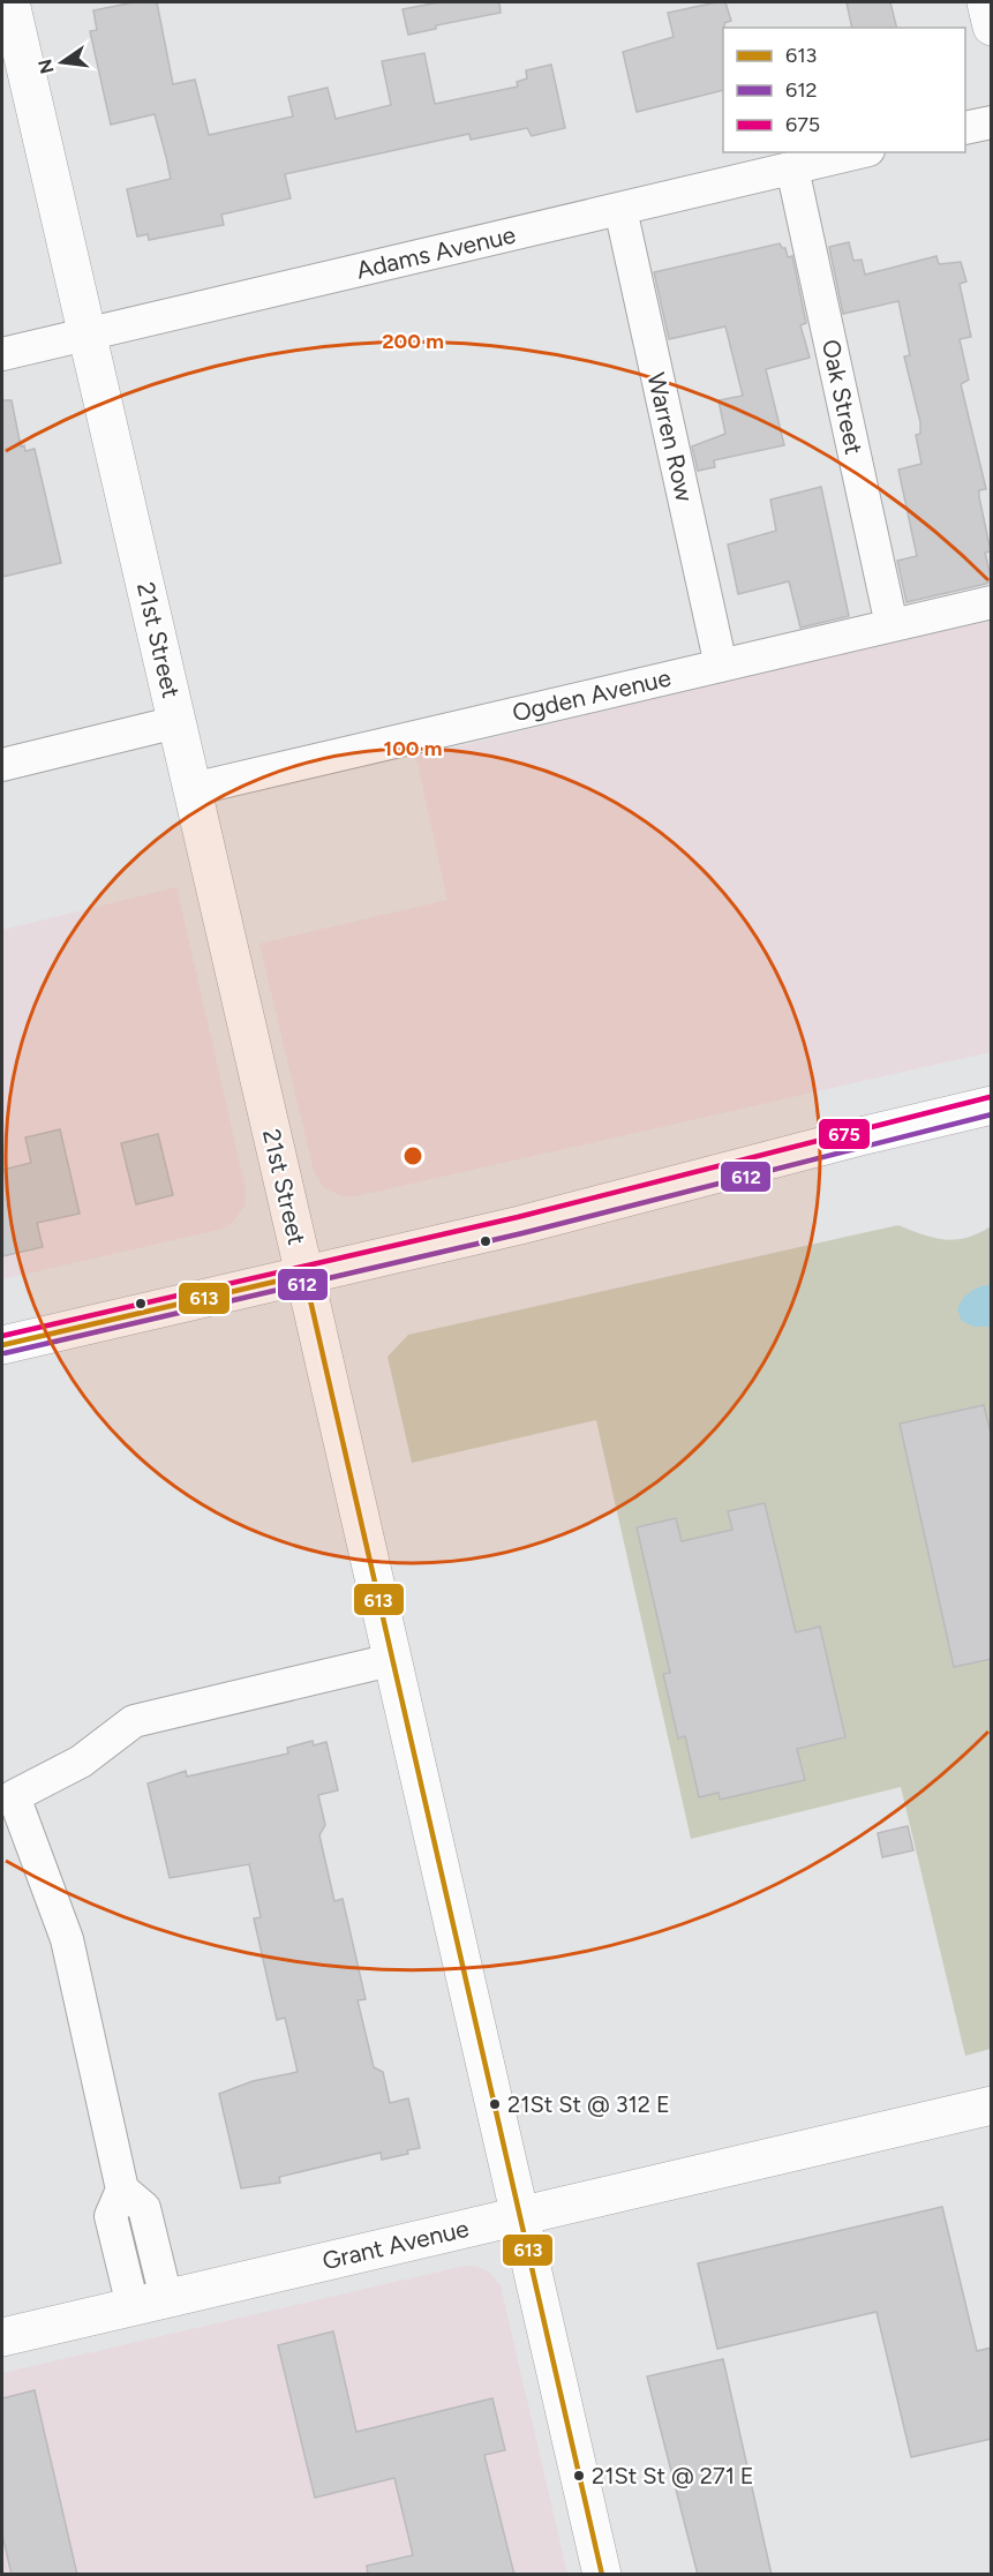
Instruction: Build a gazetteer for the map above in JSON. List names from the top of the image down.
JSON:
{
  "streets": {
    "main road": ["21st Street", "Grant Avenue"],
    "street": [
      "Adams Avenue",
      "Oak Street",
      "Warren Row",
      "Ogden Avenue"
    ]
  },
  "crossings": [
    ["Adams Avenue", "Oak Street"],
    ["Adams Avenue", "Warren Row"],
    ["Adams Avenue", "21st Street"],
    ["Oak Street", "Ogden Avenue"],
    ["Warren Row", "Ogden Avenue"],
    ["21st Street", "Ogden Avenue"],
    ["21st Street", "Grant Avenue"]
  ],
  "places": ["21St St @ 312 E", "21St St @ 271 E"],
  "lines": ["transit line 675", "transit line 612", "transit line 613"],
  "legend": ["613", "612", "675"],
  "north": "left",
  "rings": ["200 m", "100 m"]
}
